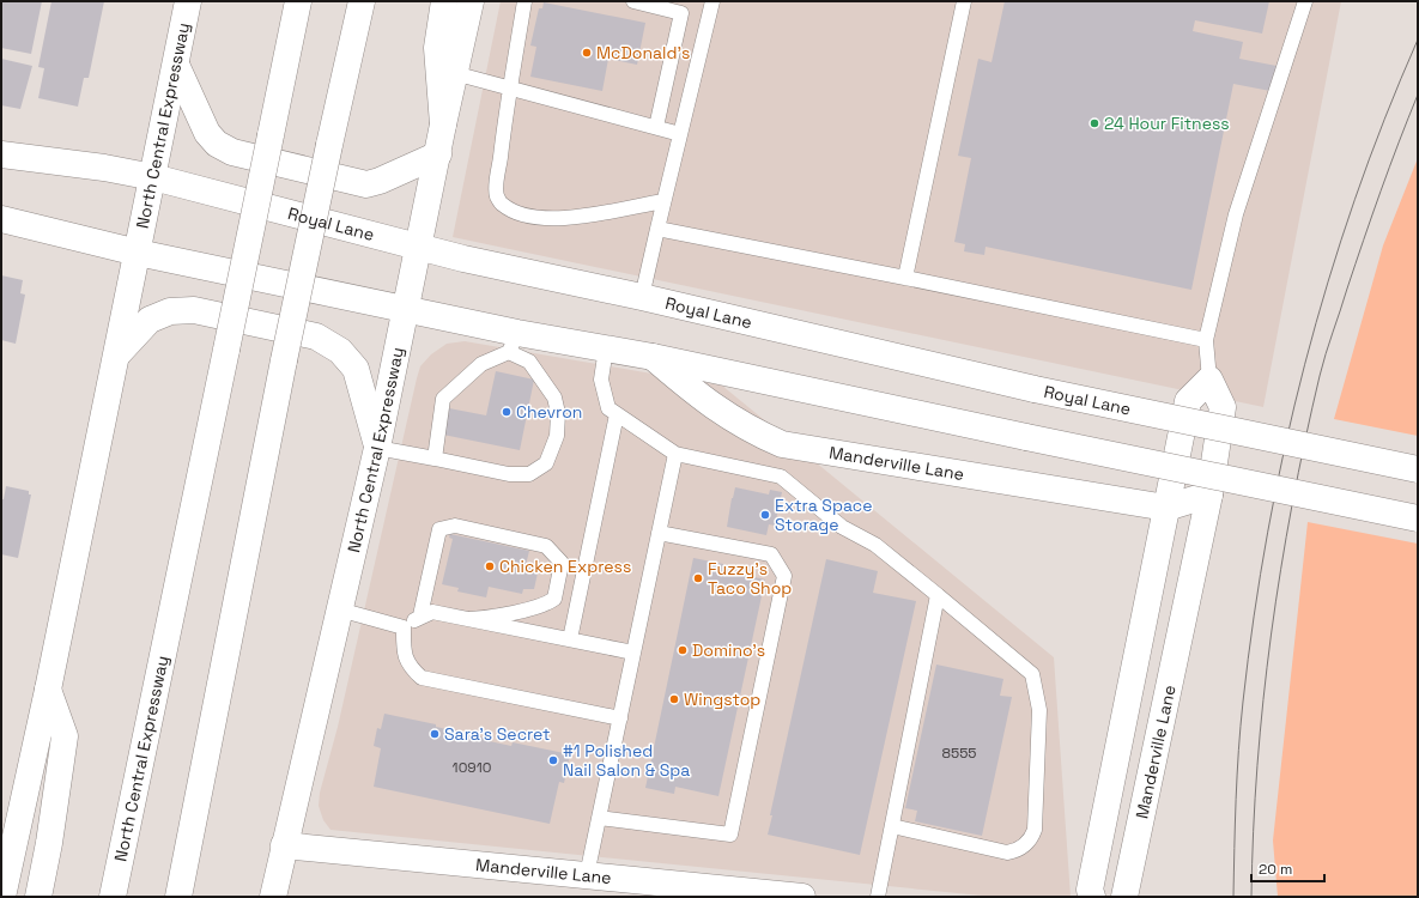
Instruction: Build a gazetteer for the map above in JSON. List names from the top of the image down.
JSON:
{
  "streets": {
    "main road": ["North Central Expressway", "Royal Lane", "Manderville Lane"]
  },
  "crossings": [
    ["North Central Expressway", "Royal Lane"],
    ["North Central Expressway", "Manderville Lane"]
  ],
  "places": [
    "McDonald's",
    "24 Hour Fitness",
    "Chevron",
    "Extra Space Storage",
    "Chicken Express",
    "Fuzzy's Taco Shop",
    "Domino's",
    "Wingstop",
    "Sara's Secret",
    "#1 Polished Nail Salon & Spa"
  ],
  "house_numbers": ["8555", "10910"],
  "scale_bar": "20 m"
}
